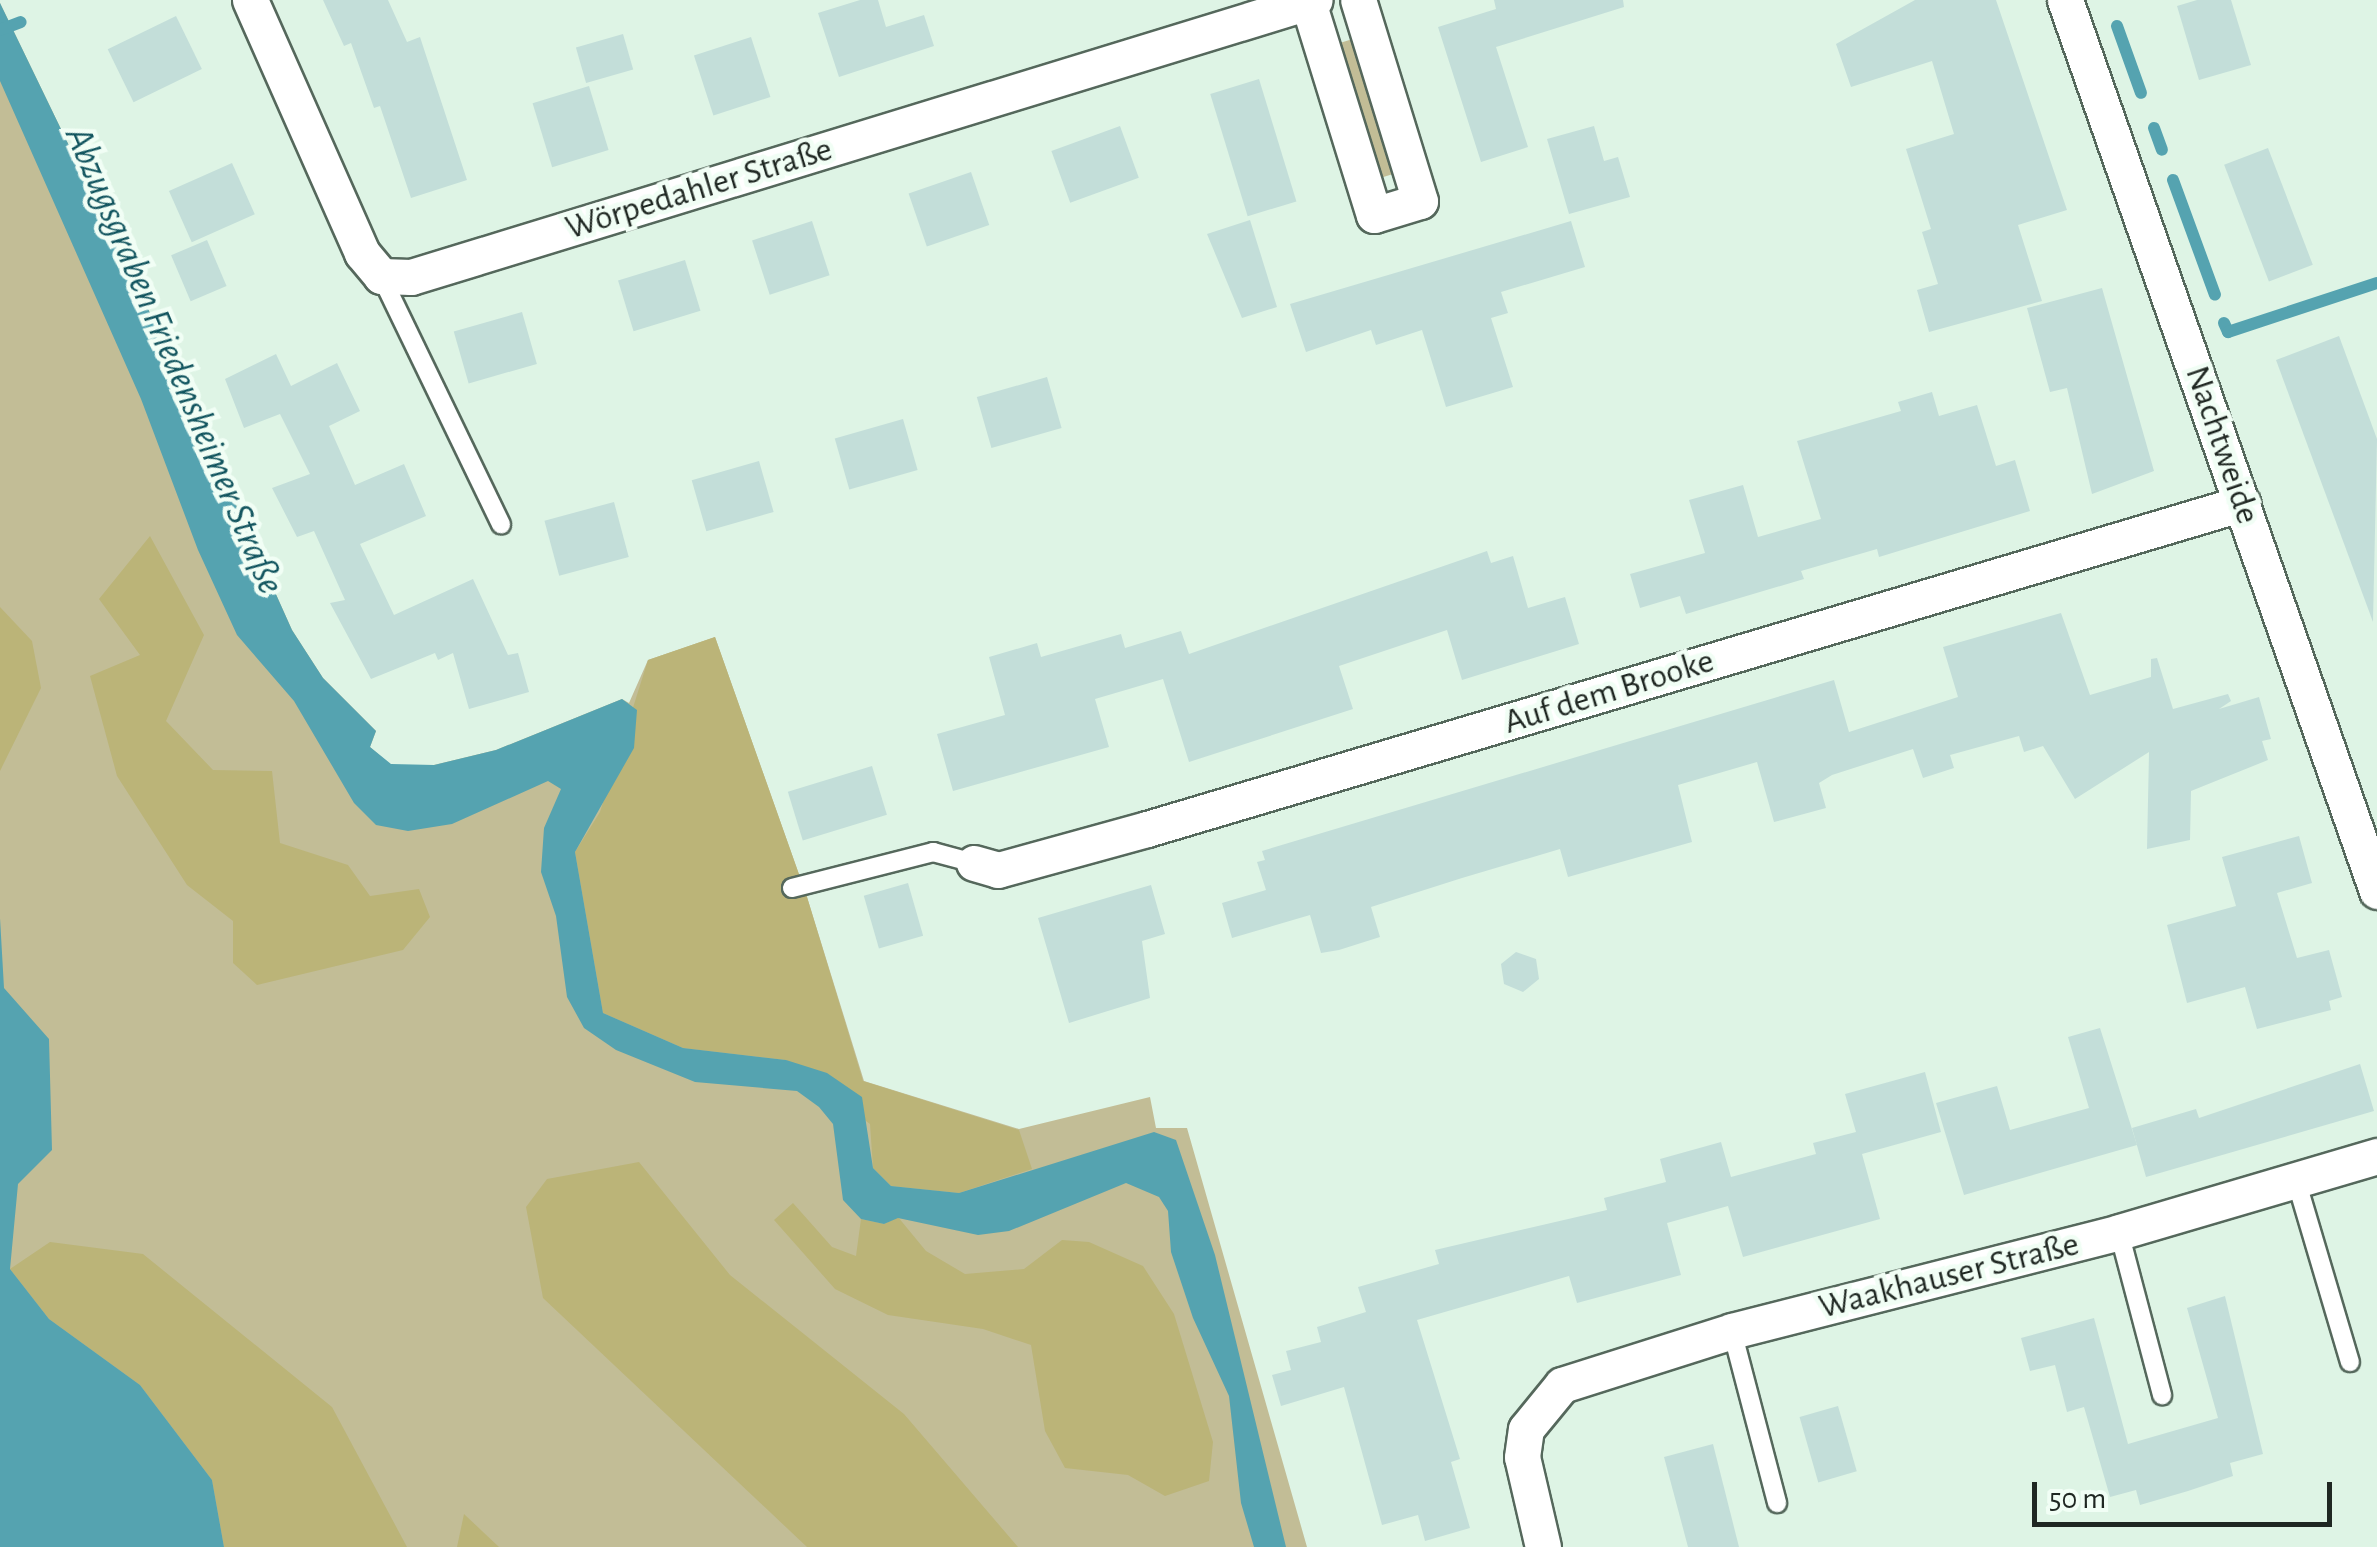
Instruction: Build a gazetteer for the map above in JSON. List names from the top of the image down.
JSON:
{
  "streets": {
    "street": [
      "Wörpedahler Straße",
      "Nachtweide",
      "Auf dem Brooke",
      "Waakhauser Straße"
    ]
  },
  "crossings": [
    ["Nachtweide", "Auf dem Brooke"]
  ],
  "water": ["Abzugsgraben Friedensheimer Straße"],
  "scale_bar": "50 m"
}
